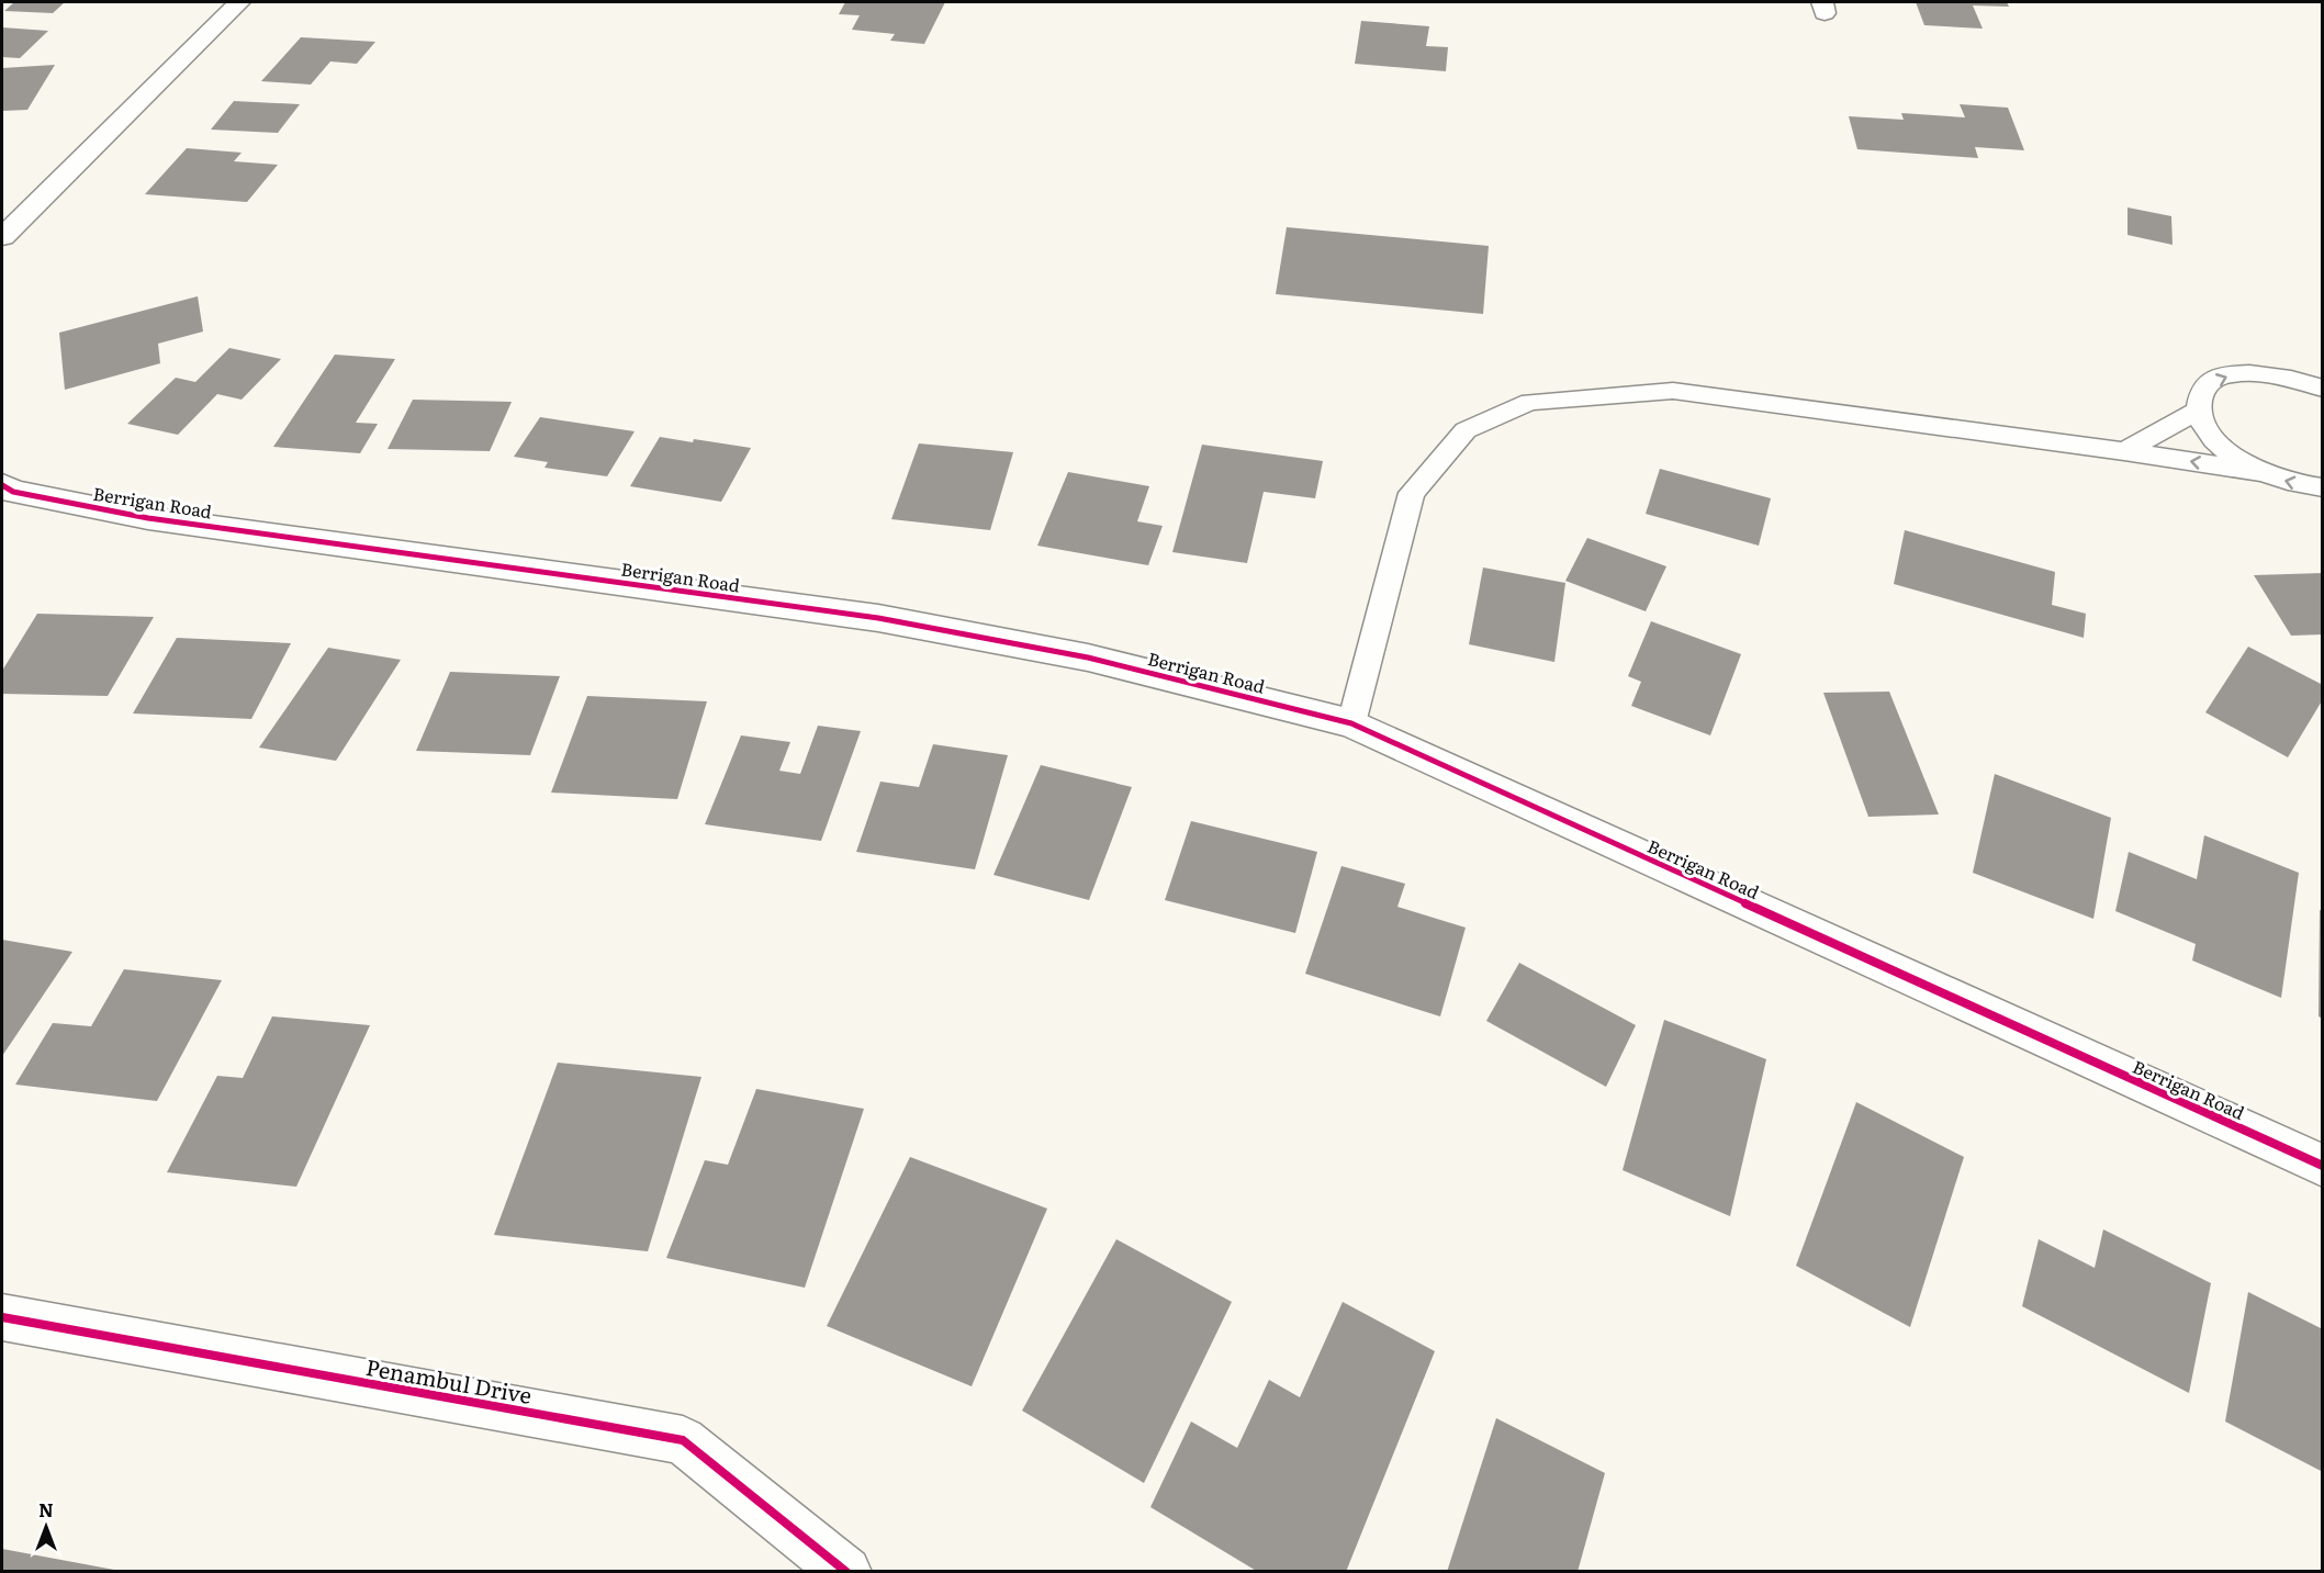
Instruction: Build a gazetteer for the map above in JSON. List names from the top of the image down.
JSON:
{
  "streets": {
    "street": ["Berrigan Road", "Penambul Drive"]
  },
  "north": "top"
}
